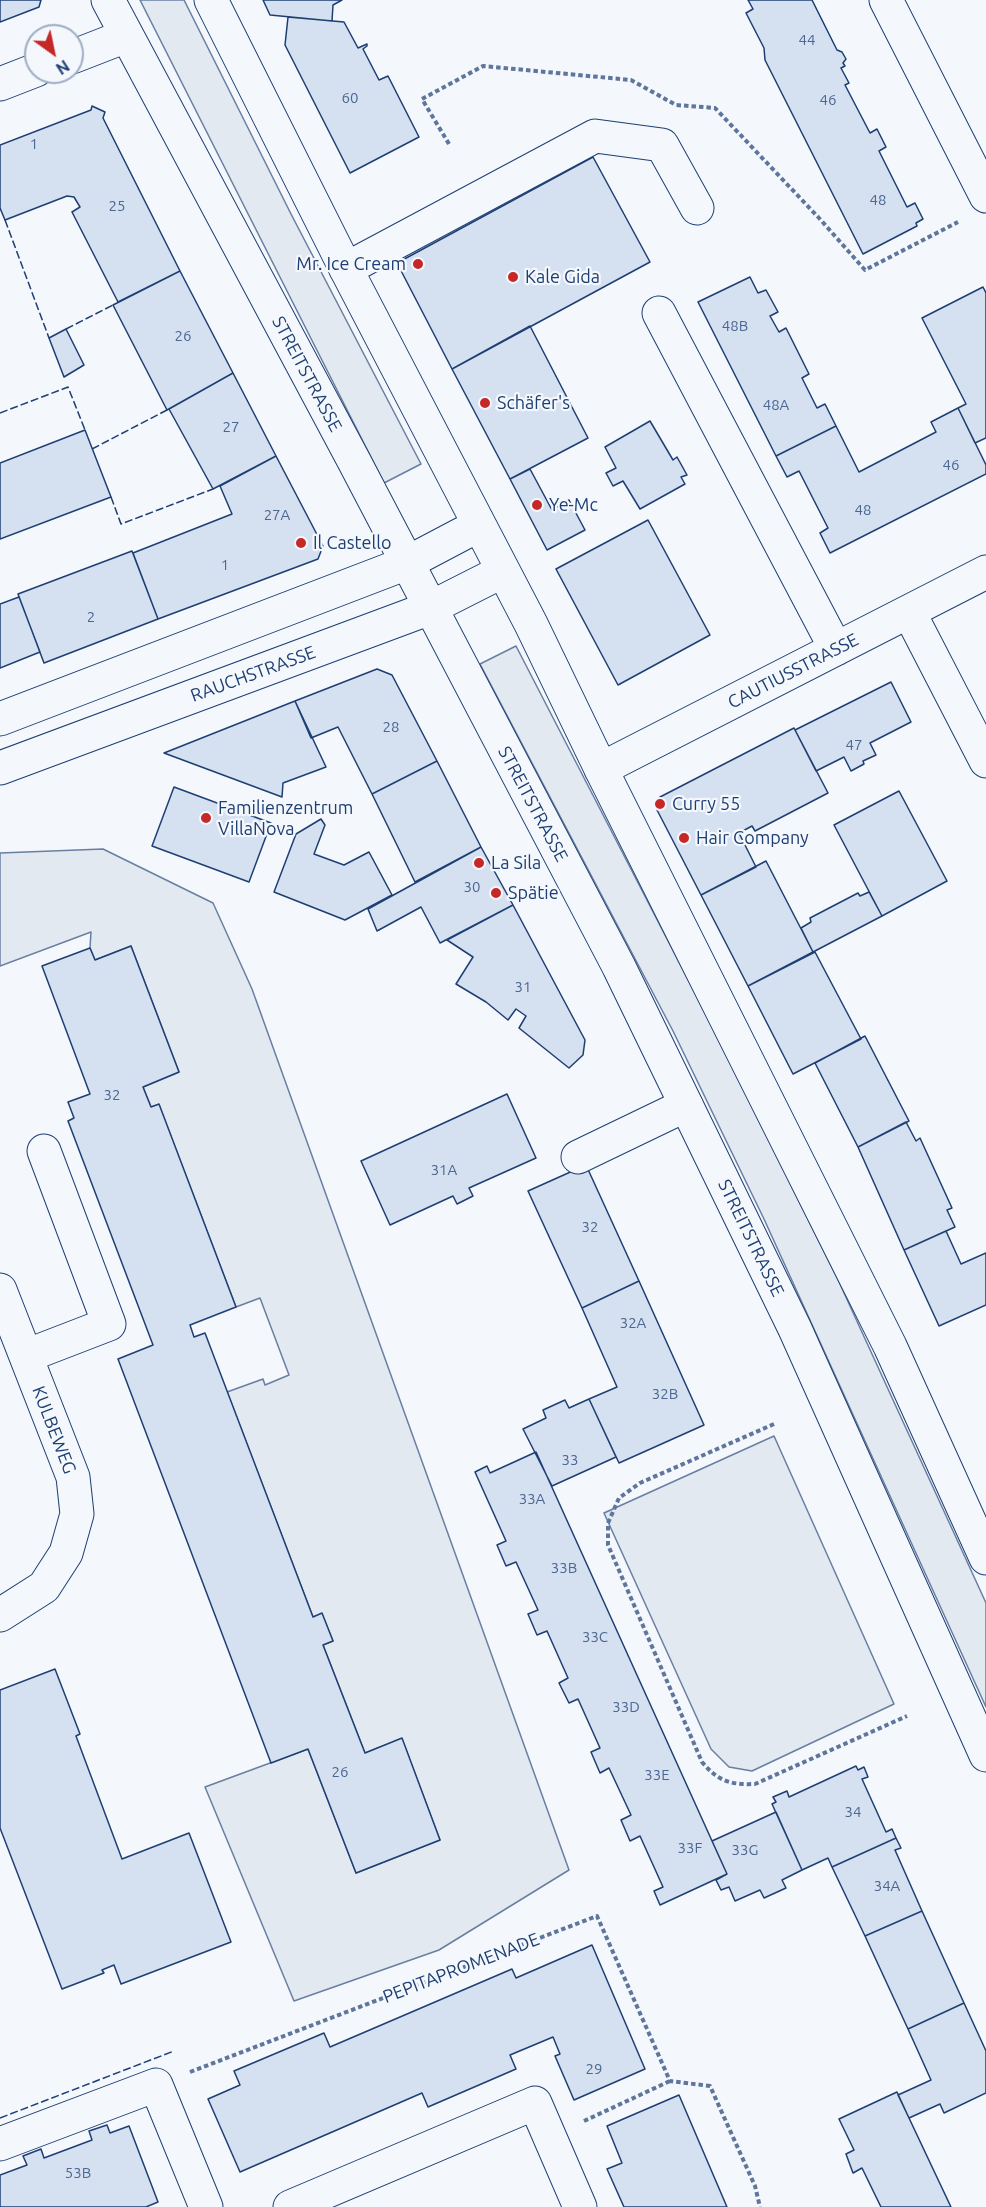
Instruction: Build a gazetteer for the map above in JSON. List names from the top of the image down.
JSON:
{
  "streets": {
    "main road": [
      "STREITSTRASSE",
      "CAUTIUSSTRASSE",
      "RAUCHSTRASSE",
      "KULBEWEG"
    ],
    "path": ["PEPITAPROMENADE"]
  },
  "crossings": [
    ["STREITSTRASSE", "RAUCHSTRASSE"]
  ],
  "places": [
    "Mr. Ice Cream",
    "Kale Gida",
    "Schäfer's",
    "Ye-Mc",
    "Il Castello",
    "Curry 55",
    "Familienzentrum VillaNova",
    "Hair Company",
    "La Sila",
    "Spätie"
  ],
  "house_numbers": [
    "44",
    "60",
    "46",
    "1",
    "48",
    "25",
    "48B",
    "26",
    "48A",
    "27",
    "46",
    "48",
    "27A",
    "1",
    "2",
    "28",
    "47",
    "30",
    "31",
    "32",
    "31A",
    "32",
    "32A",
    "32B",
    "33",
    "33A",
    "33B",
    "33C",
    "33D",
    "26",
    "33E",
    "34",
    "33F",
    "33G",
    "34A",
    "29",
    "53B"
  ],
  "north": "bottom right"
}
